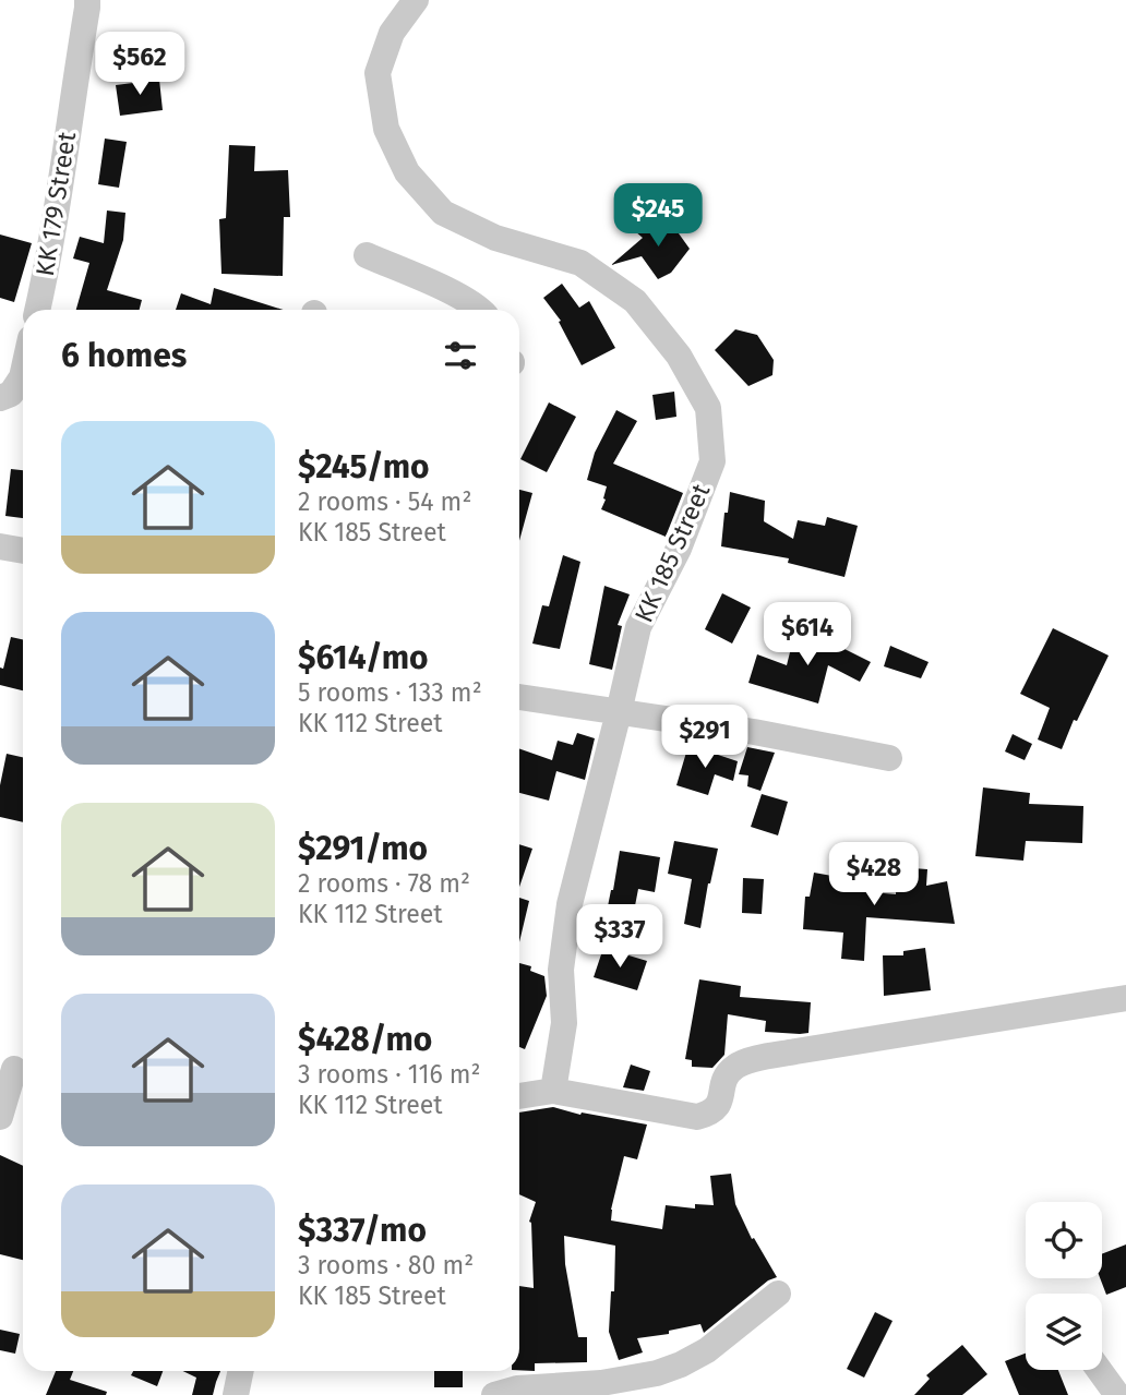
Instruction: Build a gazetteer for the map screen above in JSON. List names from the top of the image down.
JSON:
{
  "streets": {
    "street": ["KK 179 Street", "KK 185 Street"]
  },
  "page": {
    "price": [
      "$562",
      "$245",
      "$614",
      "$291",
      "$428",
      "$337"
    ],
    "heading": "6 homes",
    "list": [
      {
        "name": "$245/mo",
        "note": "2 rooms · 54 m² · KK 185 Street"
      },
      {
        "name": "$614/mo",
        "note": "5 rooms · 133 m² · KK 112 Street"
      },
      {
        "name": "$291/mo",
        "note": "2 rooms · 78 m² · KK 112 Street"
      },
      {
        "name": "$428/mo",
        "note": "3 rooms · 116 m² · KK 112 Street"
      },
      {
        "name": "$337/mo",
        "note": "3 rooms · 80 m² · KK 185 Street"
      }
    ]
  }
}
